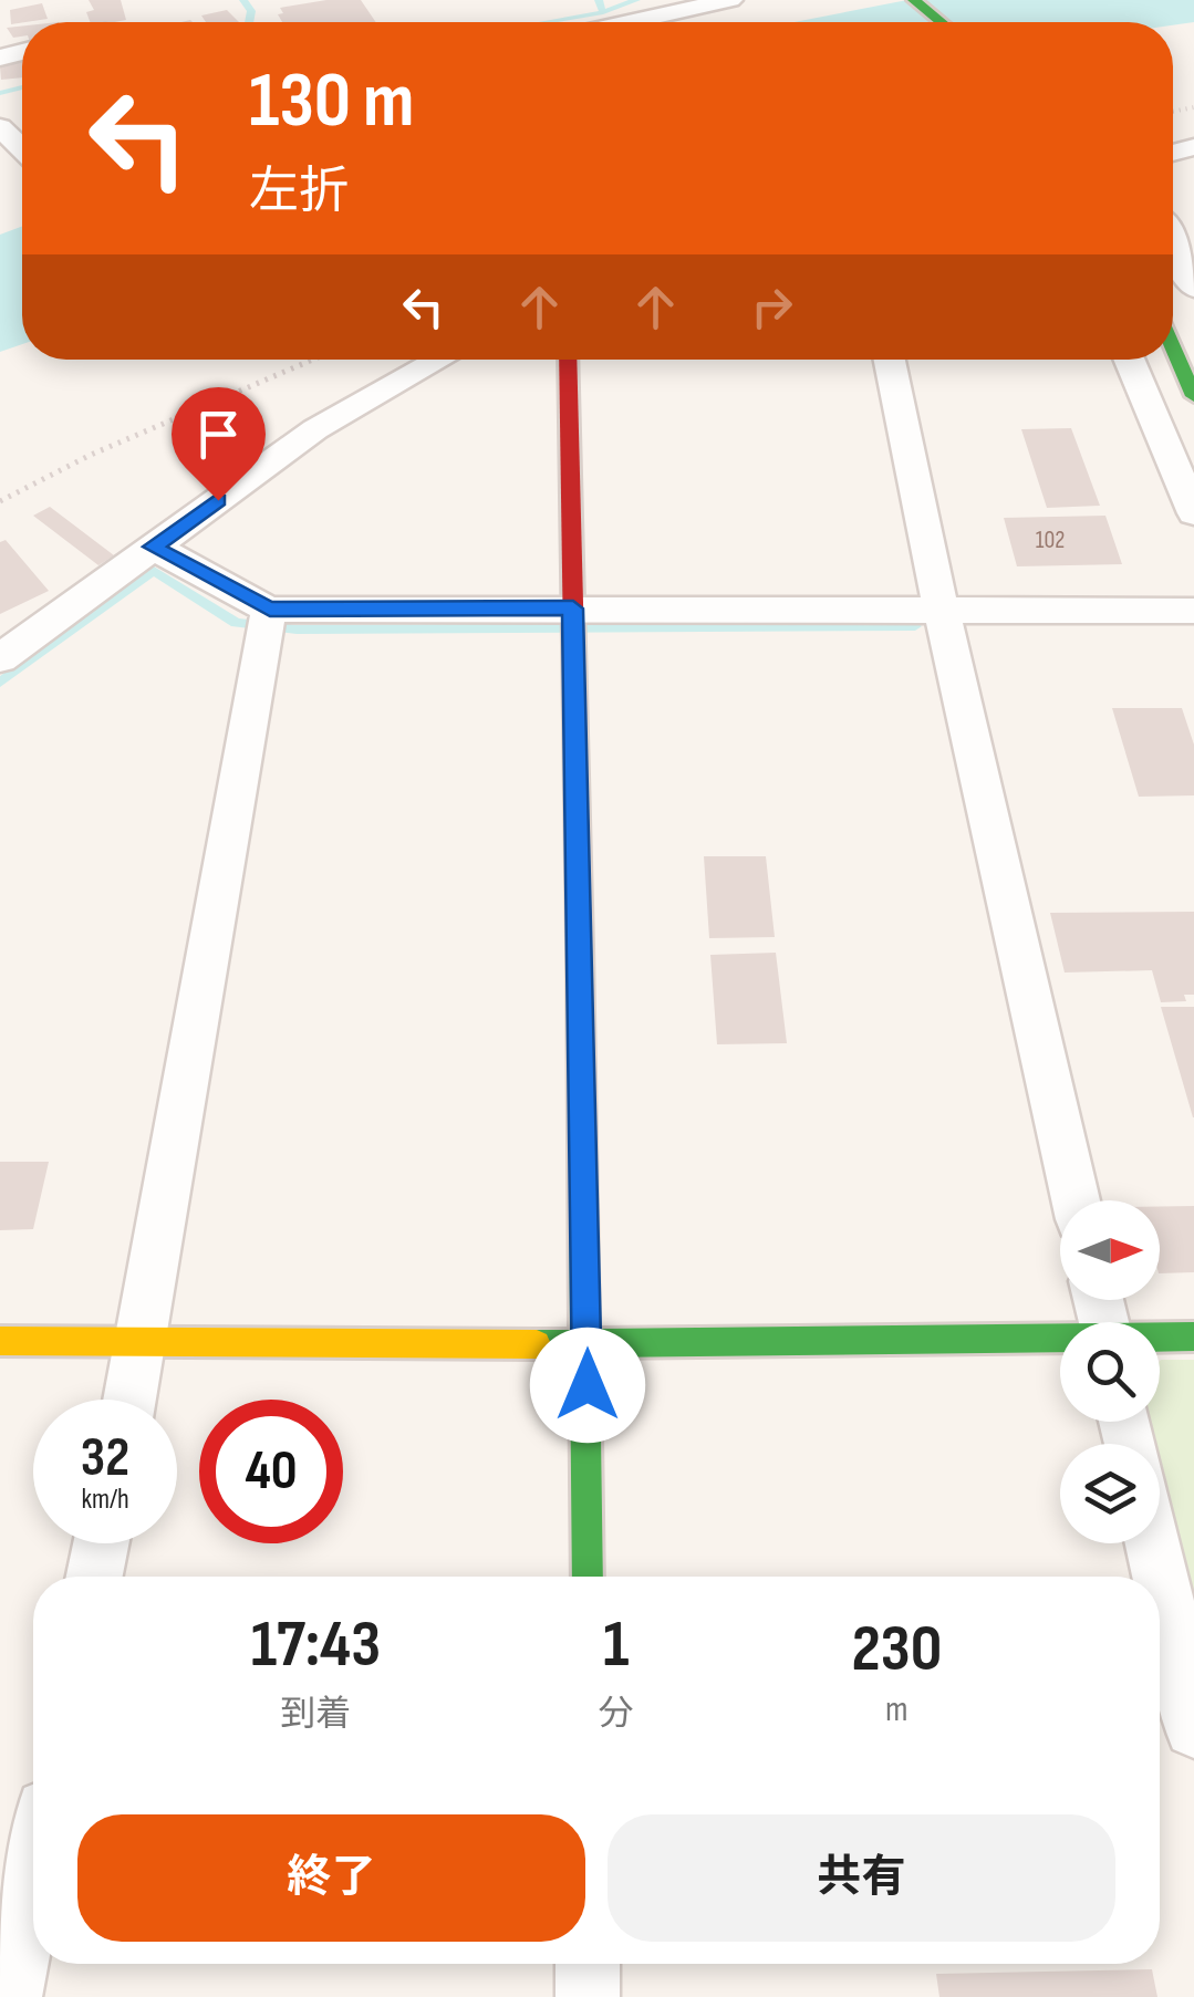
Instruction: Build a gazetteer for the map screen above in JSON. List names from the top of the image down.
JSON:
{
  "house_numbers": ["102"],
  "north": "right",
  "page": {
    "turn": ["130 m", "左折"],
    "speed": "32 km/h",
    "limit": "40",
    "eta": [
      "17:43",
      "到着",
      "1",
      "分",
      "230",
      "m"
    ],
    "buttons": ["終了", "共有"]
  }
}
